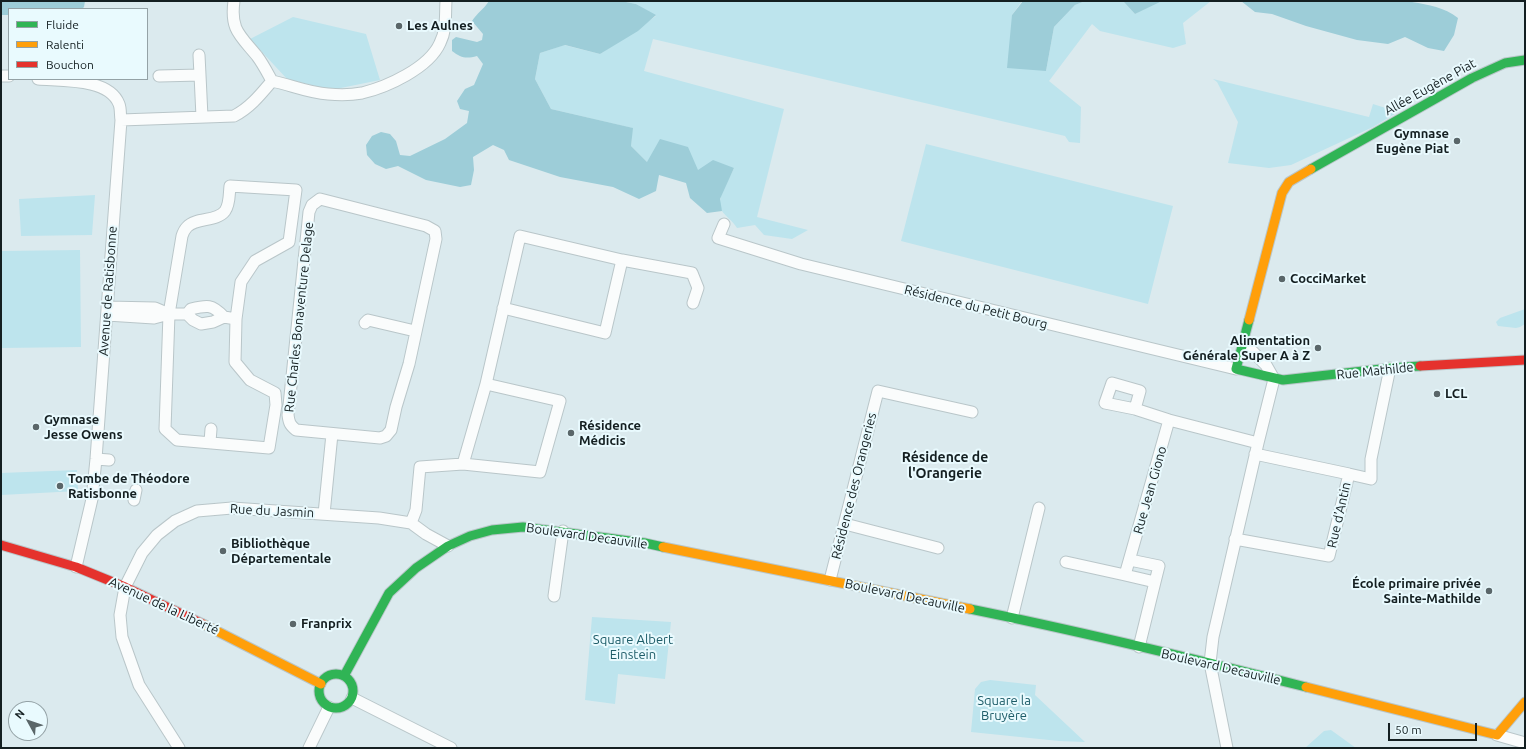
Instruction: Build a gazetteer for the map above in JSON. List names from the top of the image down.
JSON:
{
  "streets": {
    "street": [
      "Allée Eugène Piat",
      "Avenue de Ratisbonne",
      "Résidence du Petit Bourg",
      "Rue Charles Bonaventure Delage",
      "Rue Mathilde",
      "Résidence des Orangeries",
      "Rue Jean Giono",
      "Rue du Jasmin",
      "Rue d'Antin",
      "Boulevard Decauville",
      "Avenue de la Liberté"
    ]
  },
  "crossings": [
    ["Avenue de Ratisbonne", "Avenue de la Liberté"],
    ["Résidence du Petit Bourg", "Rue Mathilde"],
    ["Résidence des Orangeries", "Boulevard Decauville"],
    ["Rue du Jasmin", "Boulevard Decauville"],
    ["Rue du Jasmin", "Avenue de la Liberté"],
    ["Boulevard Decauville", "Avenue de la Liberté"]
  ],
  "districts": ["Résidence de l'Orangerie"],
  "parks": ["Square Albert Einstein", "Square la Bruyère"],
  "places": [
    "Les Aulnes",
    "Gymnase Eugène Piat",
    "CocciMarket",
    "Alimentation Générale Super A à Z",
    "LCL",
    "Gymnase Jesse Owens",
    "Résidence Médicis",
    "Tombe de Théodore Ratisbonne",
    "Bibliothèque Départementale",
    "École primaire privée Sainte-Mathilde",
    "Franprix"
  ],
  "legend": ["Fluide", "Ralenti", "Bouchon"],
  "scale_bar": "50 m",
  "north": "top left"
}
